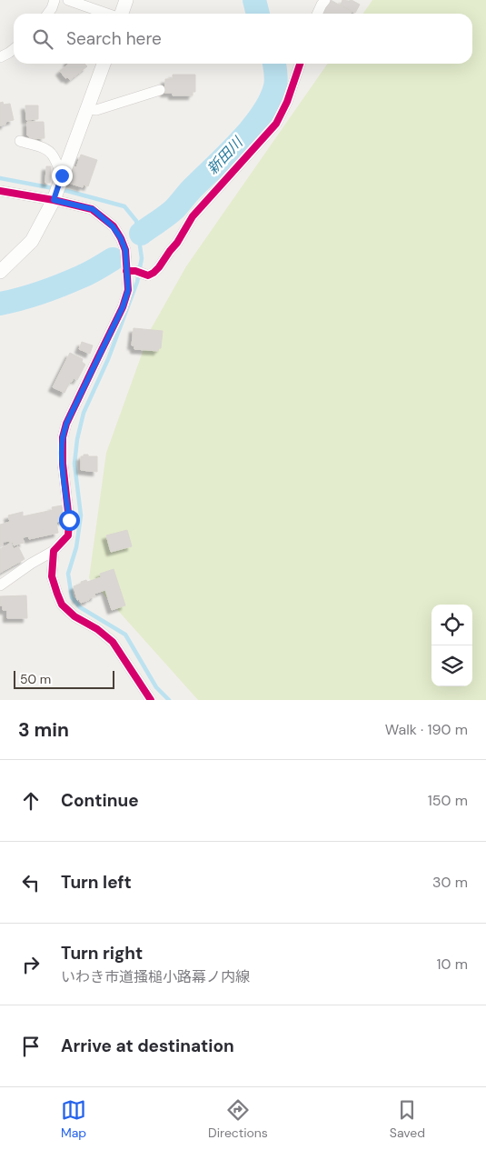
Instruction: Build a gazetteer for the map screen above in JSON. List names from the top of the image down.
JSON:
{
  "water": ["新田川"],
  "scale_bar": "50 m",
  "page": {
    "search": "Search here",
    "scale": "50 m",
    "heading": ["3 min", "Walk · 190 m"],
    "list": [
      ["Continue", "150 m"],
      ["Turn left", "30 m"],
      ["Turn right", "いわき市道搔槌小路幕ノ内線", "10 m"],
      "Arrive at destination"
    ],
    "nav": ["Map", "Directions", "Saved"]
  }
}
